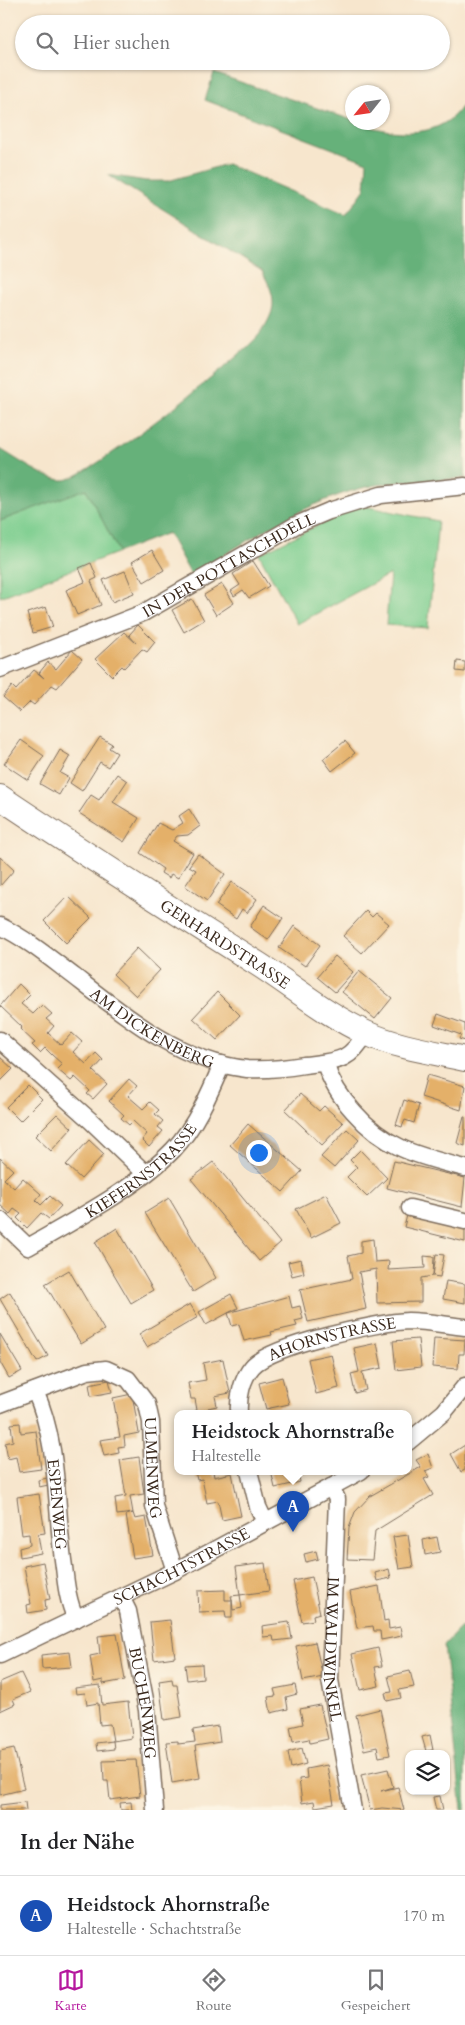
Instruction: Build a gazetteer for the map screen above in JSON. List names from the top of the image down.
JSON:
{
  "streets": {
    "street": [
      "IN DER POTTASCHDELL",
      "GERHARDSTRASSE",
      "AM DICKENBERG",
      "KIEFERNSTRASSE",
      "AHORNSTRASSE",
      "ULMENWEG",
      "ESPENWEG",
      "SCHACHTSTRASSE",
      "IM WALDWINKEL",
      "BUCHENWEG"
    ]
  },
  "crossings": [
    ["GERHARDSTRASSE", "AM DICKENBERG"],
    ["AM DICKENBERG", "KIEFERNSTRASSE"],
    ["ULMENWEG", "ESPENWEG"],
    ["ULMENWEG", "SCHACHTSTRASSE"],
    ["ESPENWEG", "SCHACHTSTRASSE"],
    ["SCHACHTSTRASSE", "IM WALDWINKEL"],
    ["SCHACHTSTRASSE", "BUCHENWEG"]
  ],
  "north": "bottom left",
  "page": {
    "search": "Hier suchen",
    "popup": ["Heidstock Ahornstraße", "Haltestelle"],
    "pins": "A",
    "heading": "In der Nähe",
    "list": [
      {
        "mark": "A",
        "name": "Heidstock Ahornstraße",
        "note": "Haltestelle · Schachtstraße",
        "value": "170 m"
      }
    ],
    "nav": ["Karte", "Route", "Gespeichert"]
  }
}
